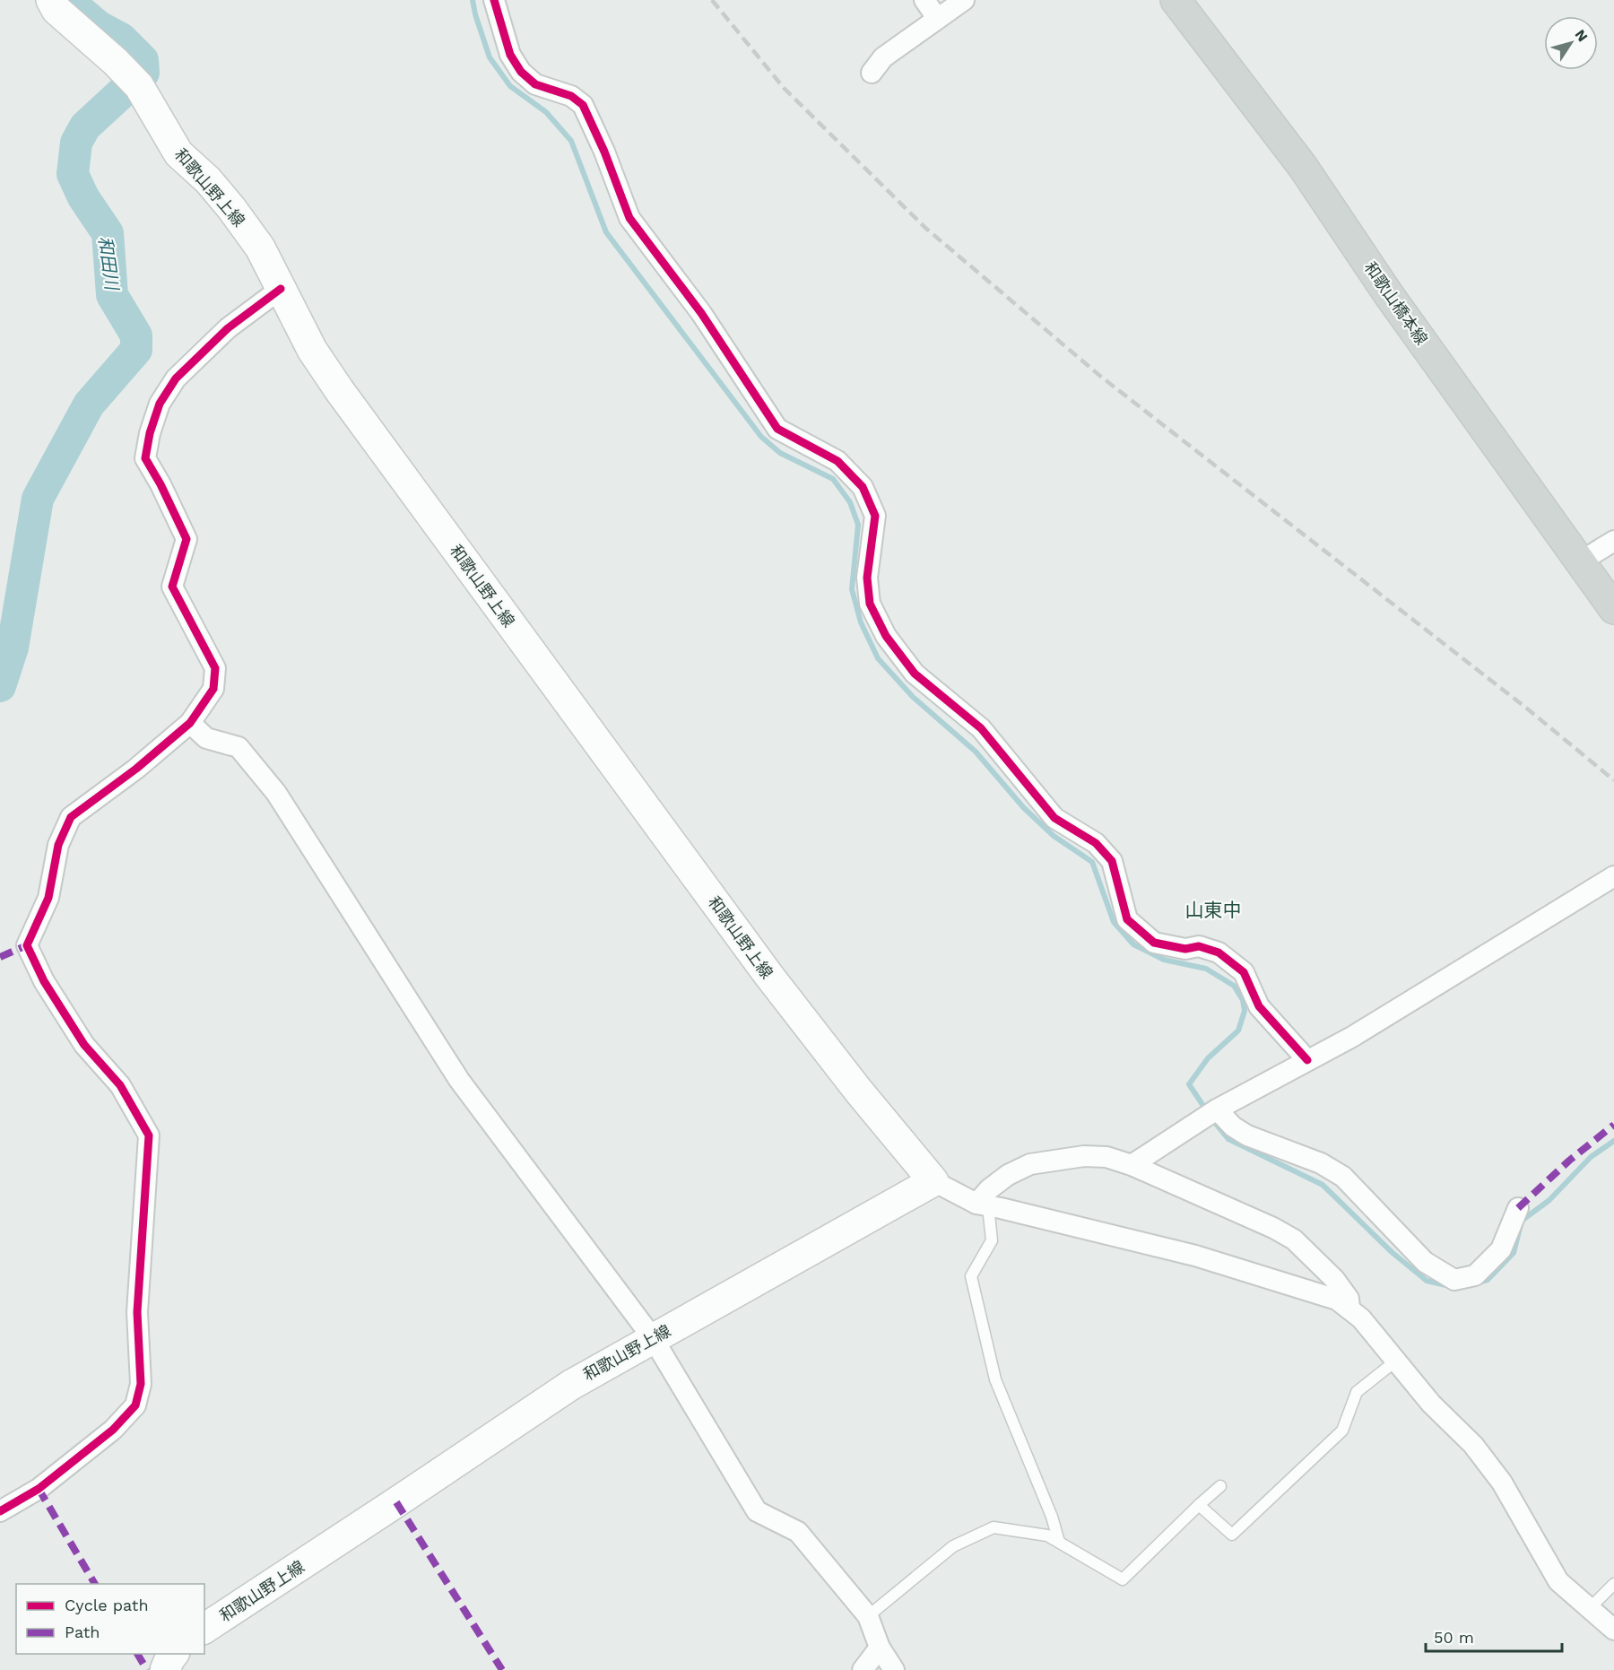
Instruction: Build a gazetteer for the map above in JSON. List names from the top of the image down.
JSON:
{
  "streets": {
    "main road": ["和歌山野上線", "和歌山橋本線"]
  },
  "districts": ["山東中"],
  "water": ["和田川"],
  "legend": ["Cycle path", "Path"],
  "scale_bar": "50 m",
  "north": "top right"
}
